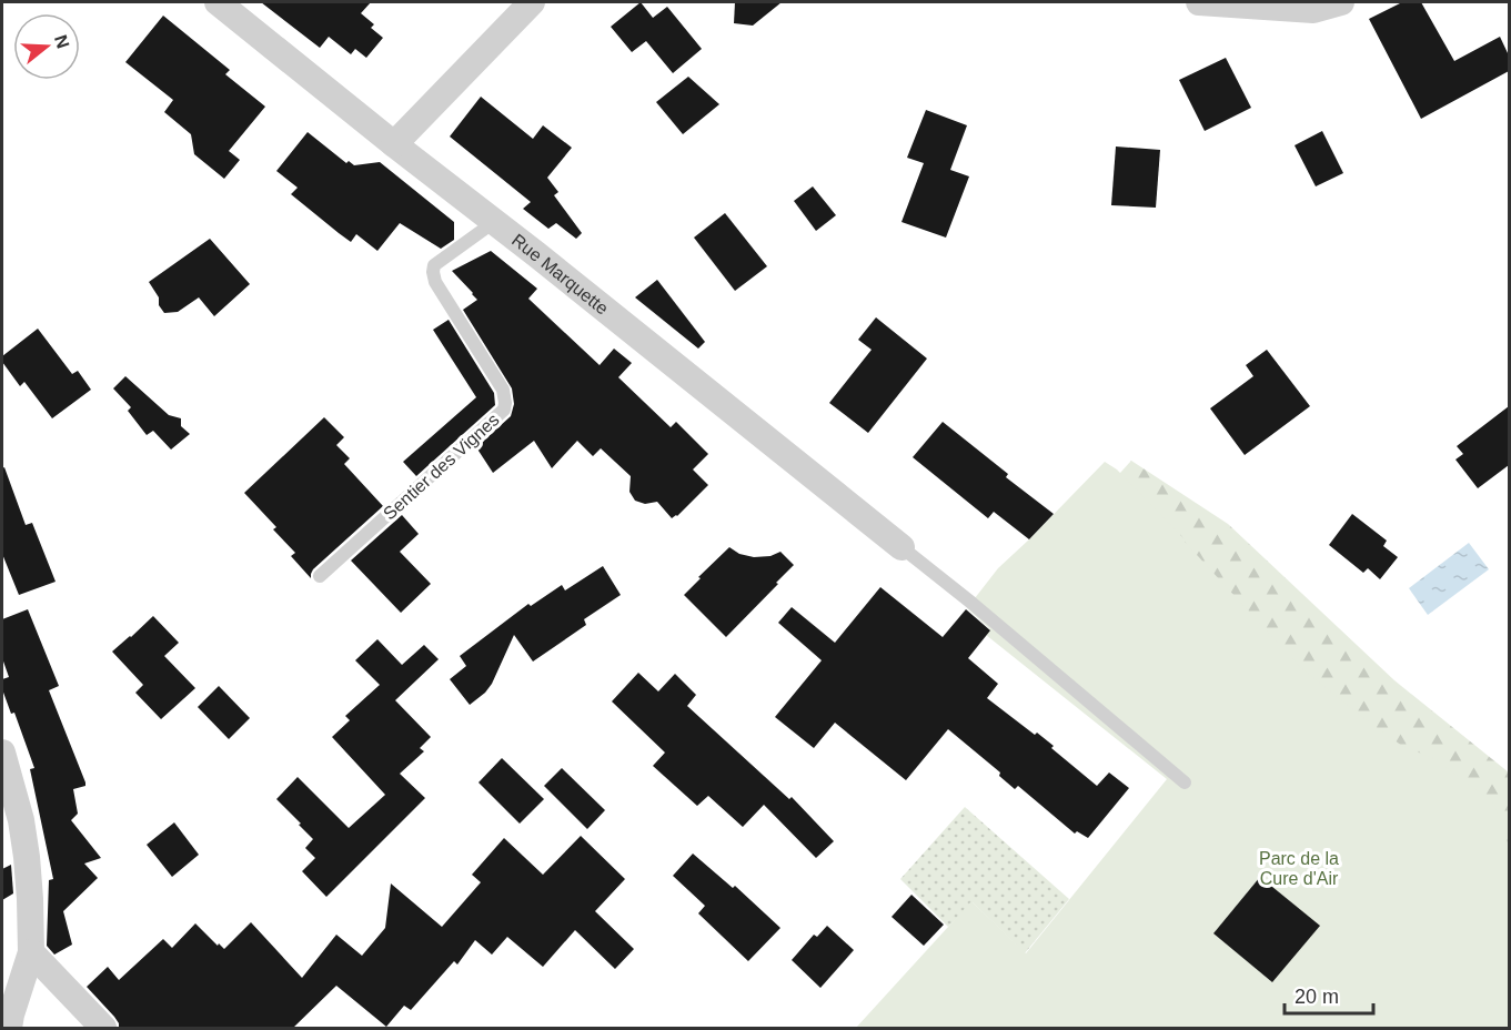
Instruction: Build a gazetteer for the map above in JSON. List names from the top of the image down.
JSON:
{
  "streets": {
    "street": ["Rue Marquette"],
    "lane": ["Sentier des Vignes"]
  },
  "crossings": [
    ["Rue Marquette", "Sentier des Vignes"]
  ],
  "parks": ["Parc de la Cure d'Air"],
  "scale_bar": "20 m",
  "north": "right"
}
